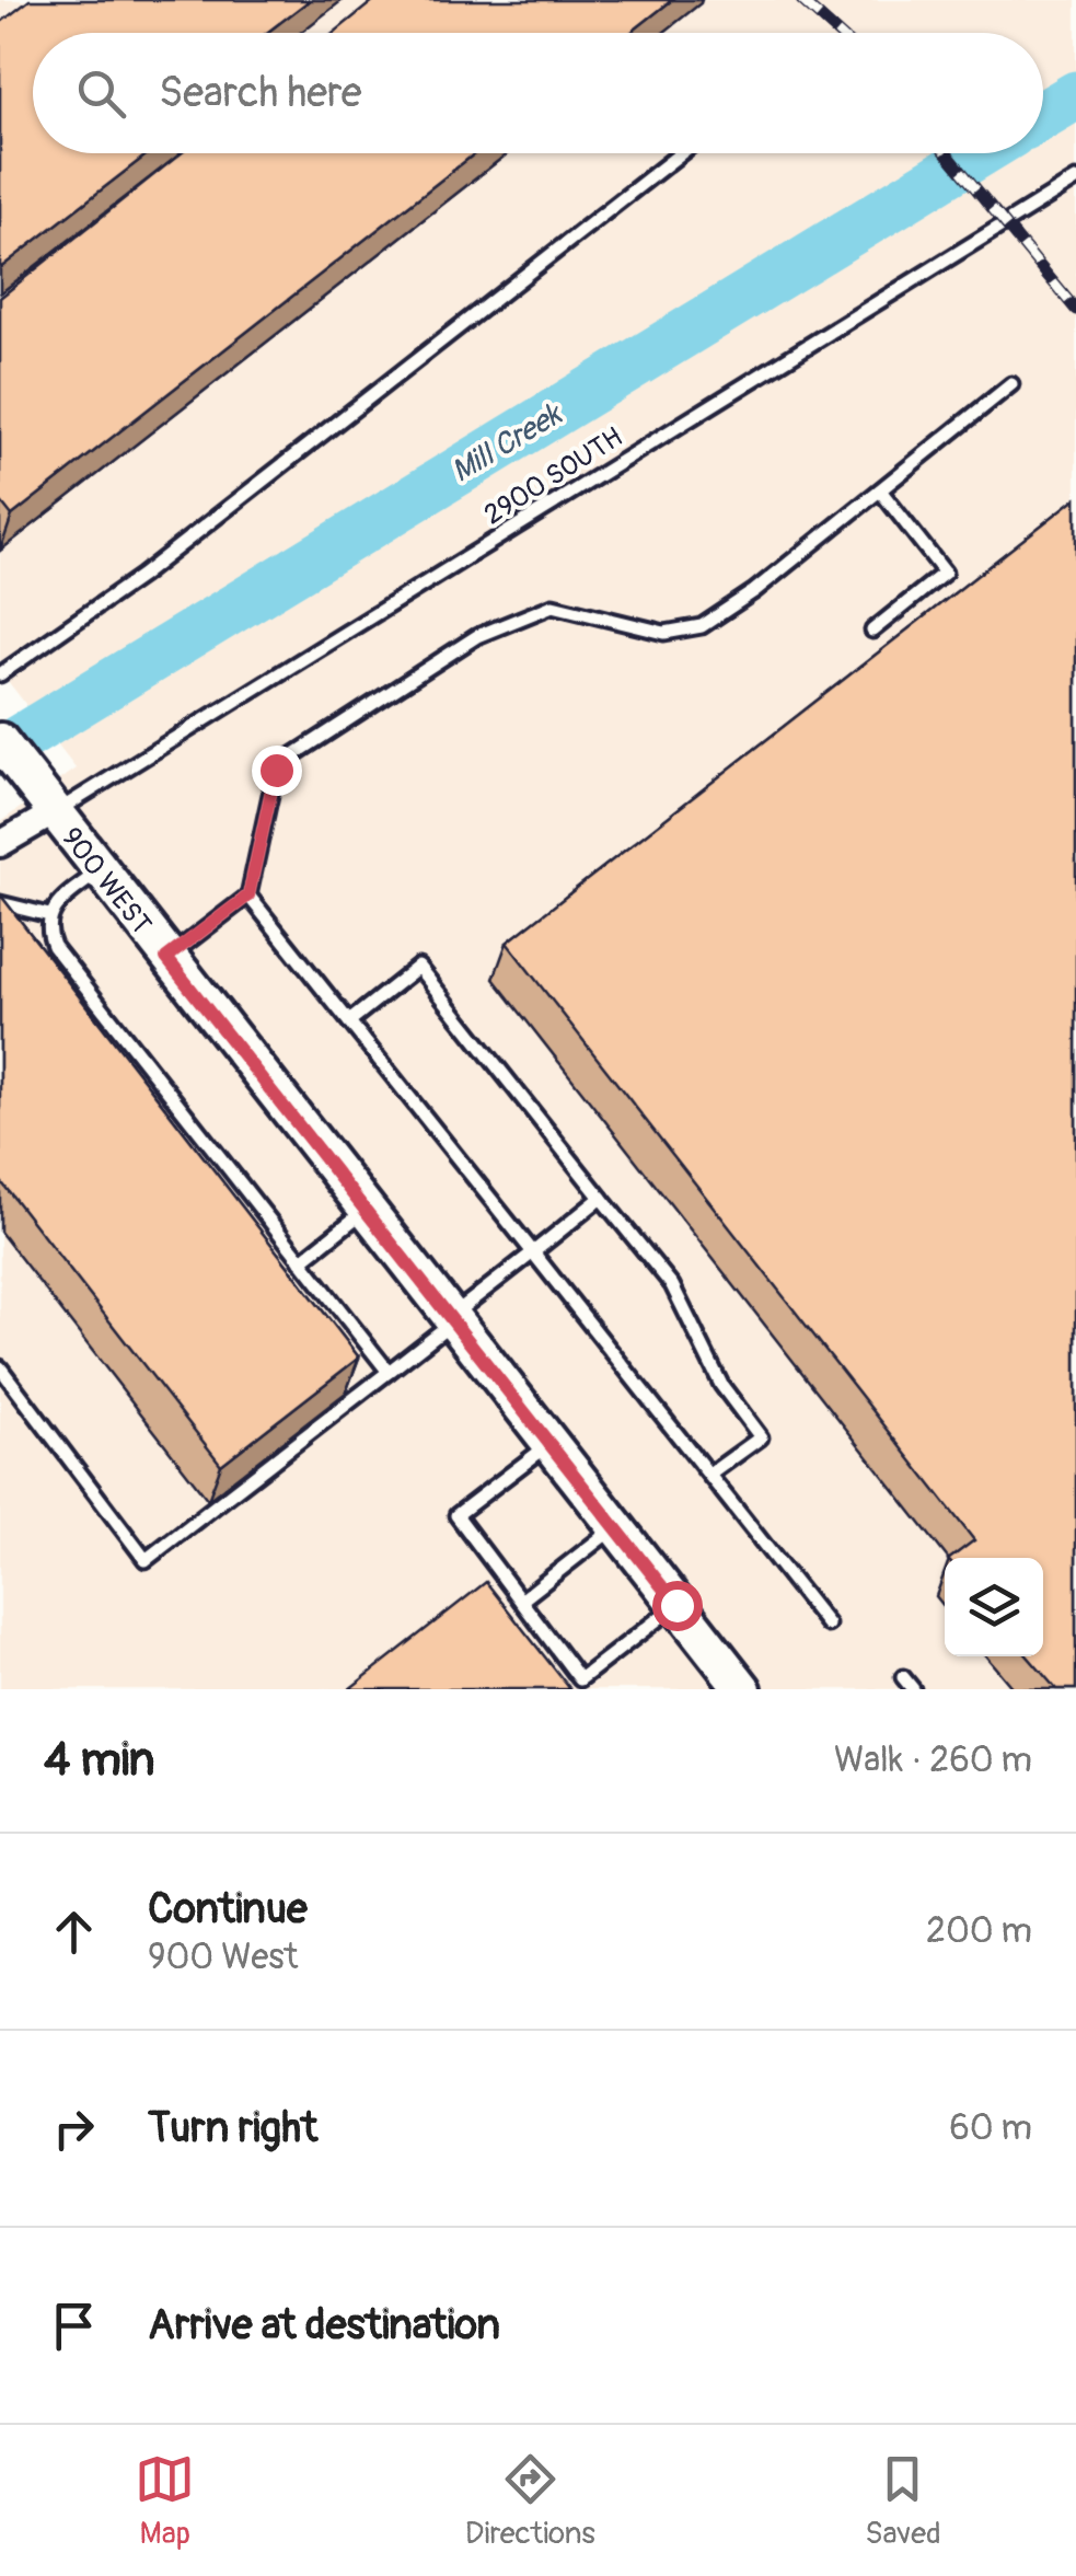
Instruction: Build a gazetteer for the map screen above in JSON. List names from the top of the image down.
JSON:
{
  "streets": {
    "main road": ["900 WEST"],
    "lane": ["2900 SOUTH"]
  },
  "crossings": [
    ["2900 SOUTH", "900 WEST"]
  ],
  "water": ["Mill Creek"],
  "page": {
    "search": "Search here",
    "heading": ["4 min", "Walk · 260 m"],
    "list": [
      ["Continue", "900 West", "200 m"],
      ["Turn right", "60 m"],
      "Arrive at destination"
    ],
    "nav": ["Map", "Directions", "Saved"]
  }
}
